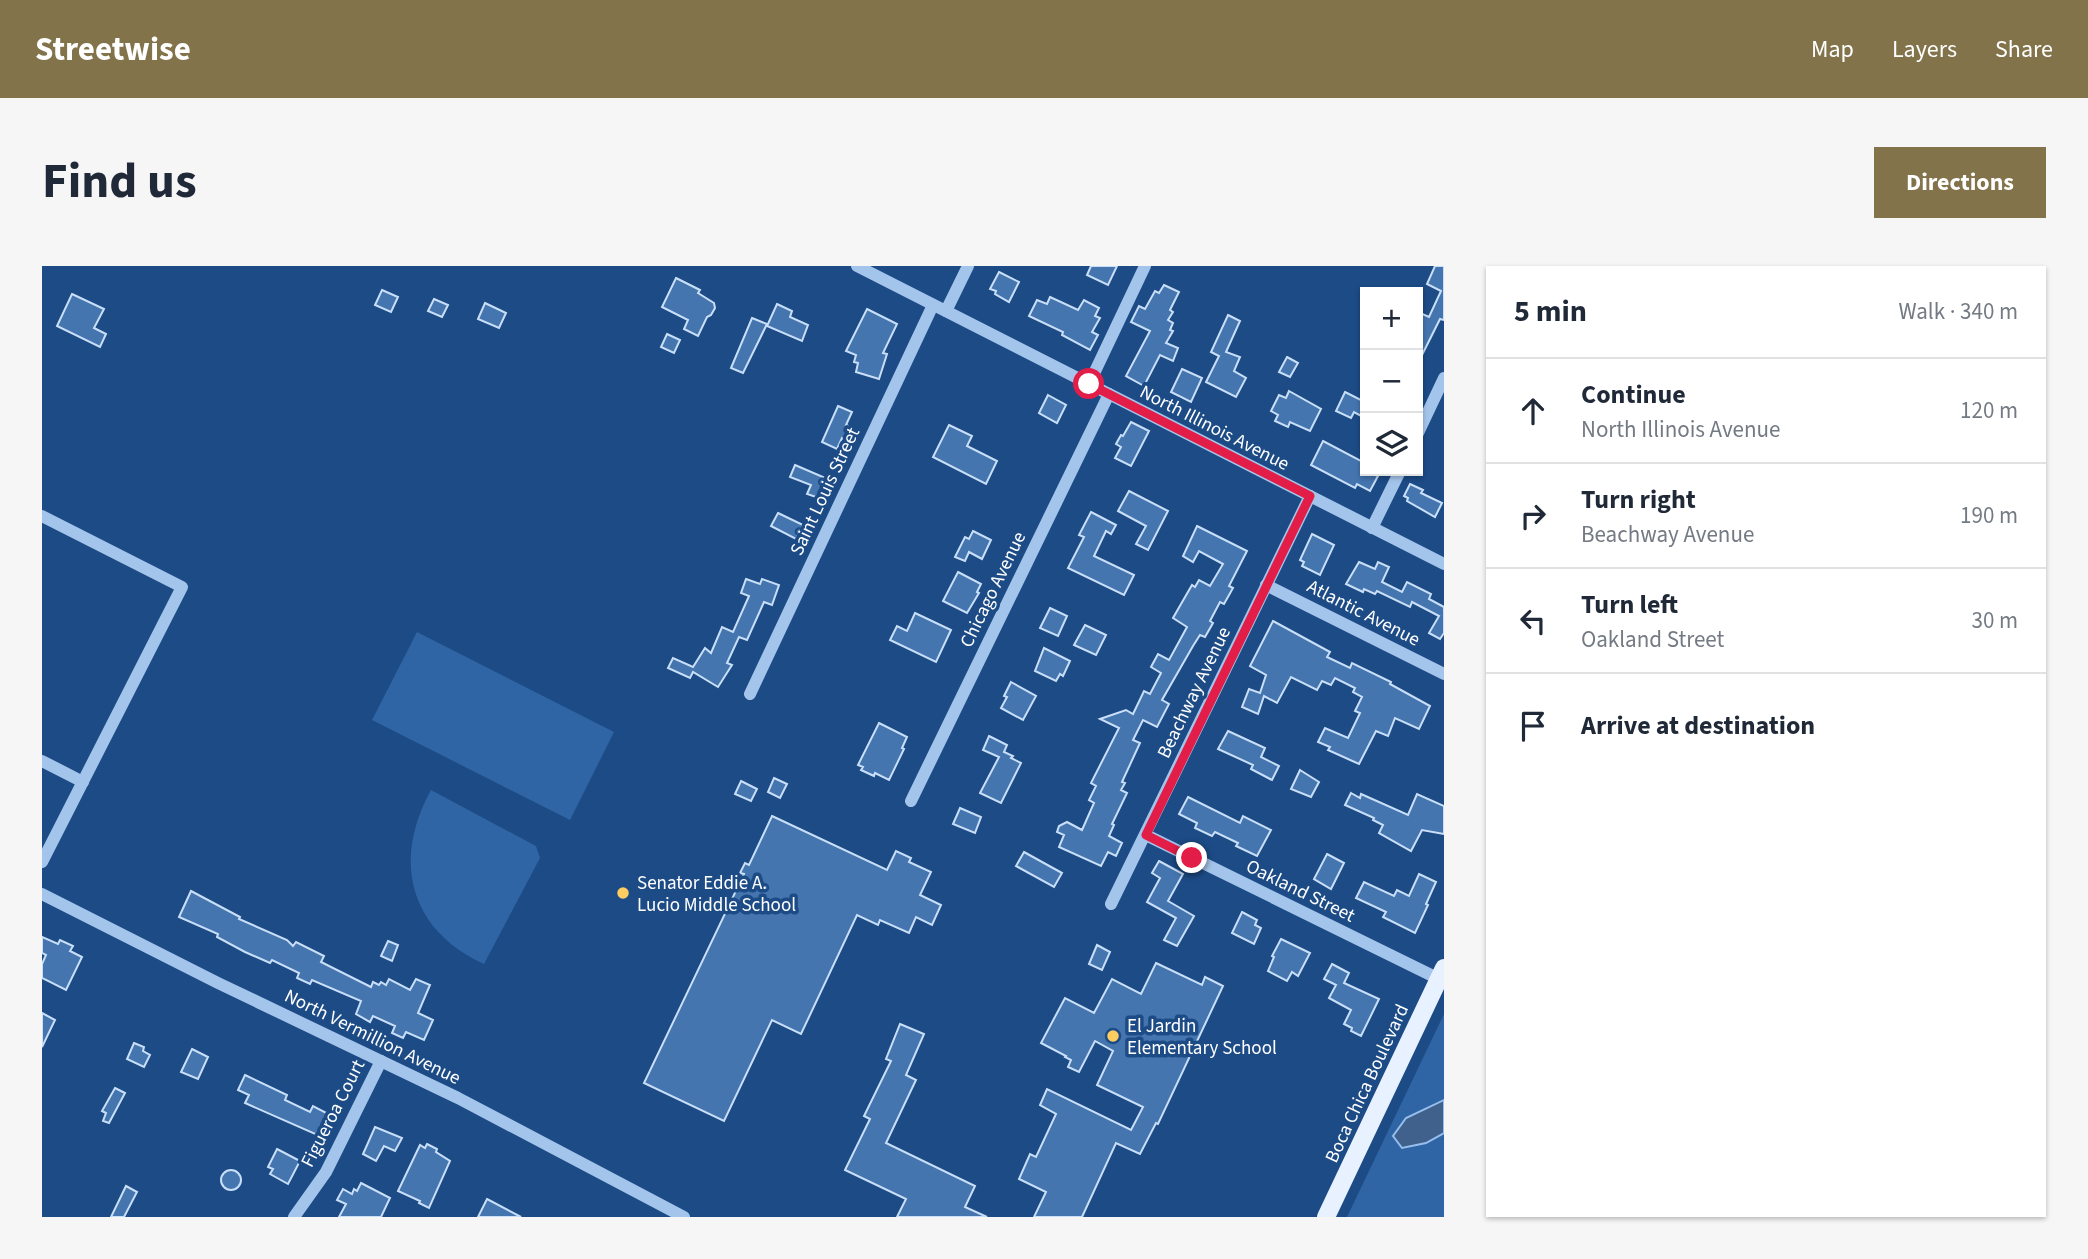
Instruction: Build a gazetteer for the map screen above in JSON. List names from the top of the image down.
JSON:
{
  "streets": {
    "main road": ["Boca Chica Boulevard"],
    "street": [
      "North Illinois Avenue",
      "Saint Louis Street",
      "Chicago Avenue",
      "Atlantic Avenue",
      "Beachway Avenue",
      "Oakland Street",
      "North Vermillion Avenue",
      "Figueroa Court"
    ]
  },
  "crossings": [
    ["North Illinois Avenue", "Saint Louis Street"],
    ["North Illinois Avenue", "Chicago Avenue"],
    ["North Illinois Avenue", "Beachway Avenue"],
    ["Atlantic Avenue", "Beachway Avenue"],
    ["Beachway Avenue", "Oakland Street"],
    ["Oakland Street", "Boca Chica Boulevard"],
    ["North Vermillion Avenue", "Figueroa Court"]
  ],
  "places": ["Senator Eddie A. Lucio Middle School", "El Jardin Elementary School"],
  "page": {
    "header": "Streetwise",
    "nav": ["Map", "Layers", "Share"],
    "title": "Find us",
    "buttons": "Directions",
    "heading": ["5 min", "Walk · 340 m"],
    "map_buttons": ["+", "−"],
    "list": [
      ["Continue", "North Illinois Avenue", "120 m"],
      ["Turn right", "Beachway Avenue", "190 m"],
      ["Turn left", "Oakland Street", "30 m"],
      "Arrive at destination"
    ]
  }
}
